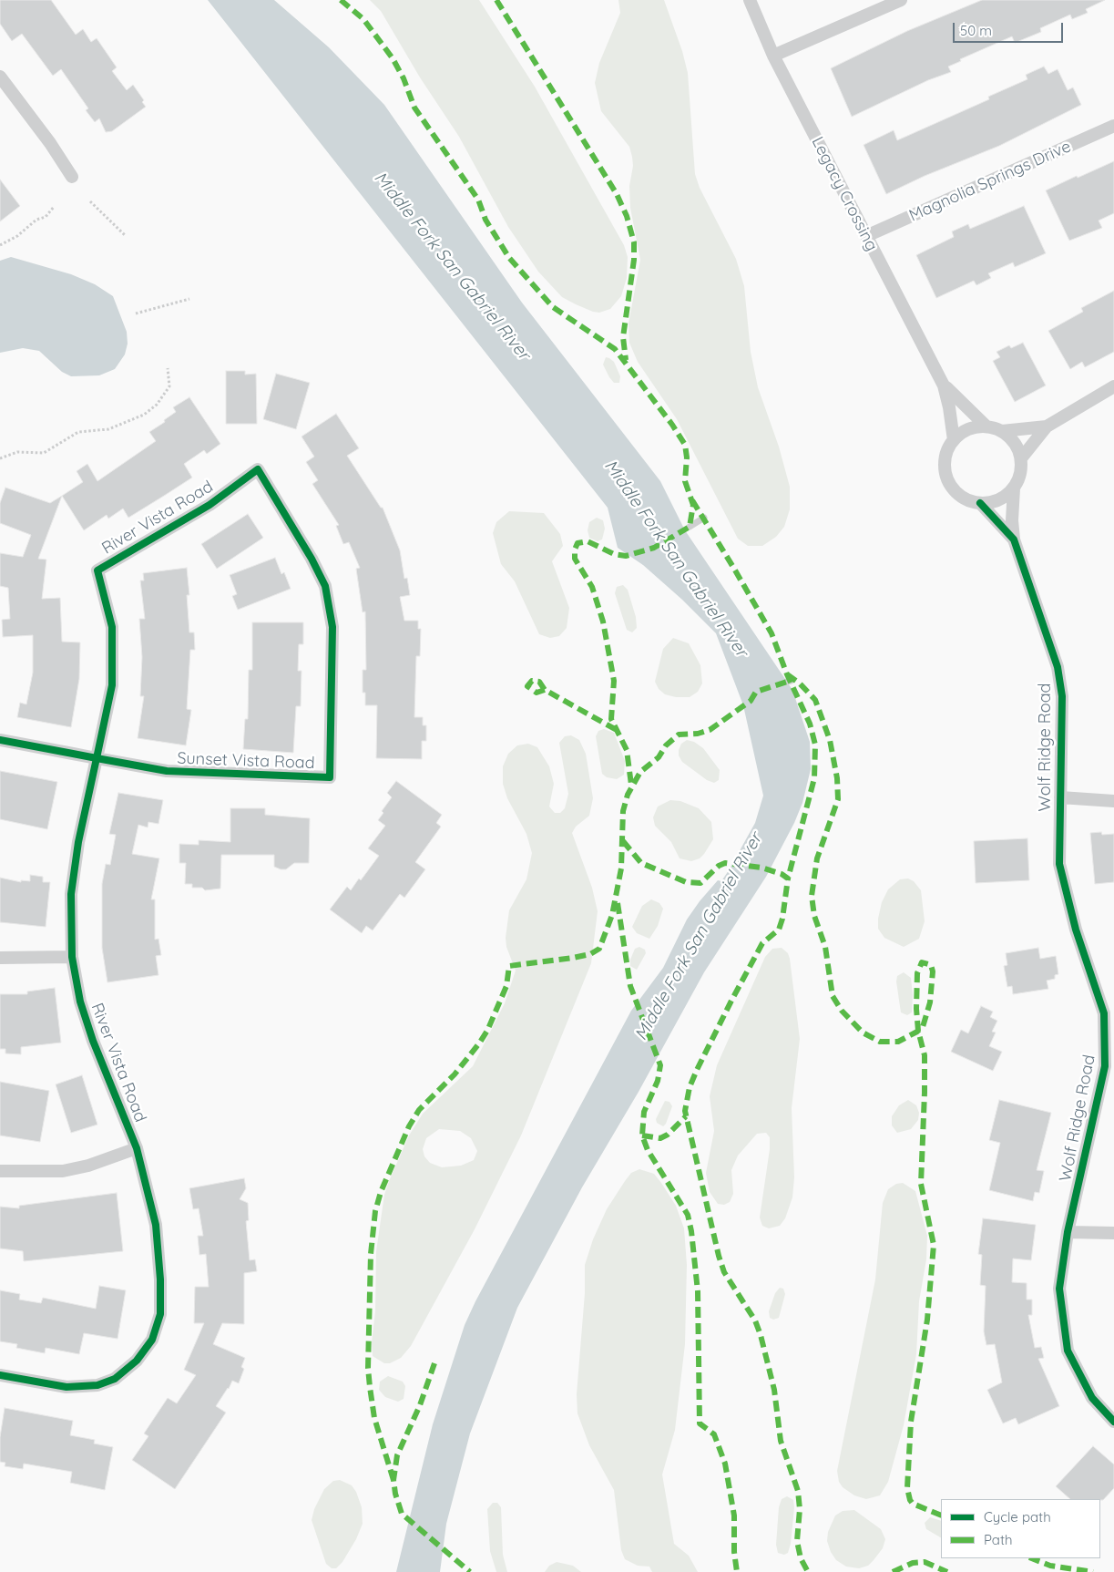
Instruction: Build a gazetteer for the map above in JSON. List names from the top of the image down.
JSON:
{
  "streets": {
    "street": [
      "Magnolia Springs Drive",
      "Legacy Crossing",
      "River Vista Road",
      "Wolf Ridge Road",
      "Sunset Vista Road"
    ]
  },
  "crossings": [
    ["Magnolia Springs Drive", "Legacy Crossing"],
    ["Legacy Crossing", "Wolf Ridge Road"],
    ["River Vista Road", "Sunset Vista Road"]
  ],
  "water": ["Middle Fork San Gabriel River"],
  "legend": ["Cycle path", "Path"],
  "scale_bar": "50 m"
}
